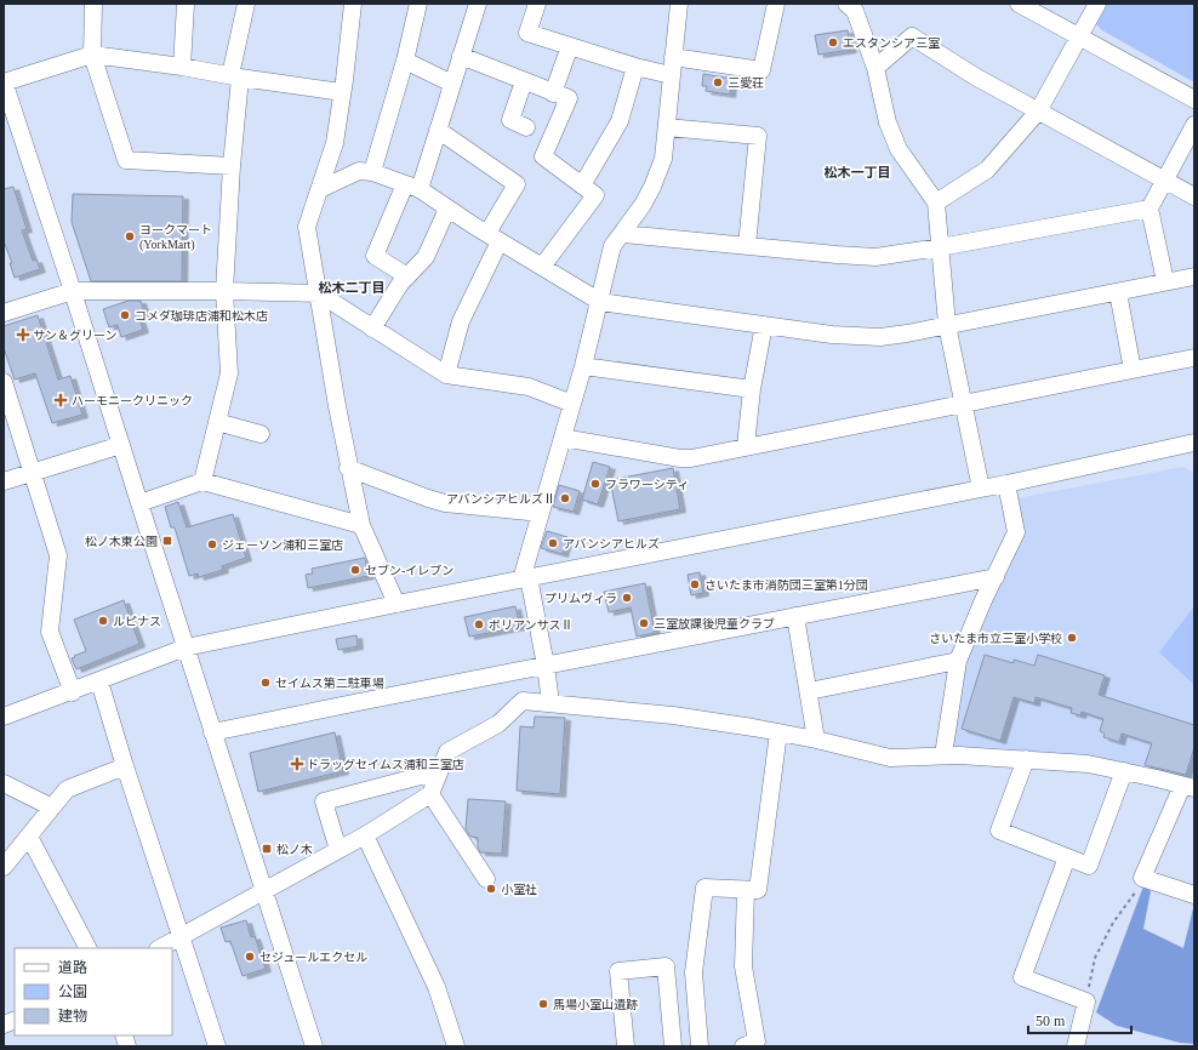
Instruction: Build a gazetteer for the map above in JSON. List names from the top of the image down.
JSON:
{
  "districts": ["松木一丁目", "松木二丁目"],
  "places": {
    "other": [
      "エスタンシア三室",
      "三愛荘",
      "ヨークマート (YorkMart)",
      "コメダ珈琲店浦和松木店",
      "フラワーシティ",
      "アバンシアヒルズⅡ",
      "アバンシアヒルズ",
      "ジェーソン浦和三室店",
      "セブン-イレブン",
      "さいたま市消防団三室第1分団",
      "プリムヴィラ",
      "ルピナス",
      "三室放課後児童クラブ",
      "ポリアンサスⅡ",
      "さいたま市立三室小学校",
      "セイムス第二駐車場",
      "小室社",
      "セジュールエクセル",
      "馬場小室山遺跡"
    ],
    "health": ["サン＆グリーン", "ハーモニークリニック", "ドラッグセイムス浦和三室店"],
    "transit": ["松ノ木東公園", "松ノ木"]
  },
  "legend": ["道路", "公園", "建物"],
  "scale_bar": "50 m"
}
